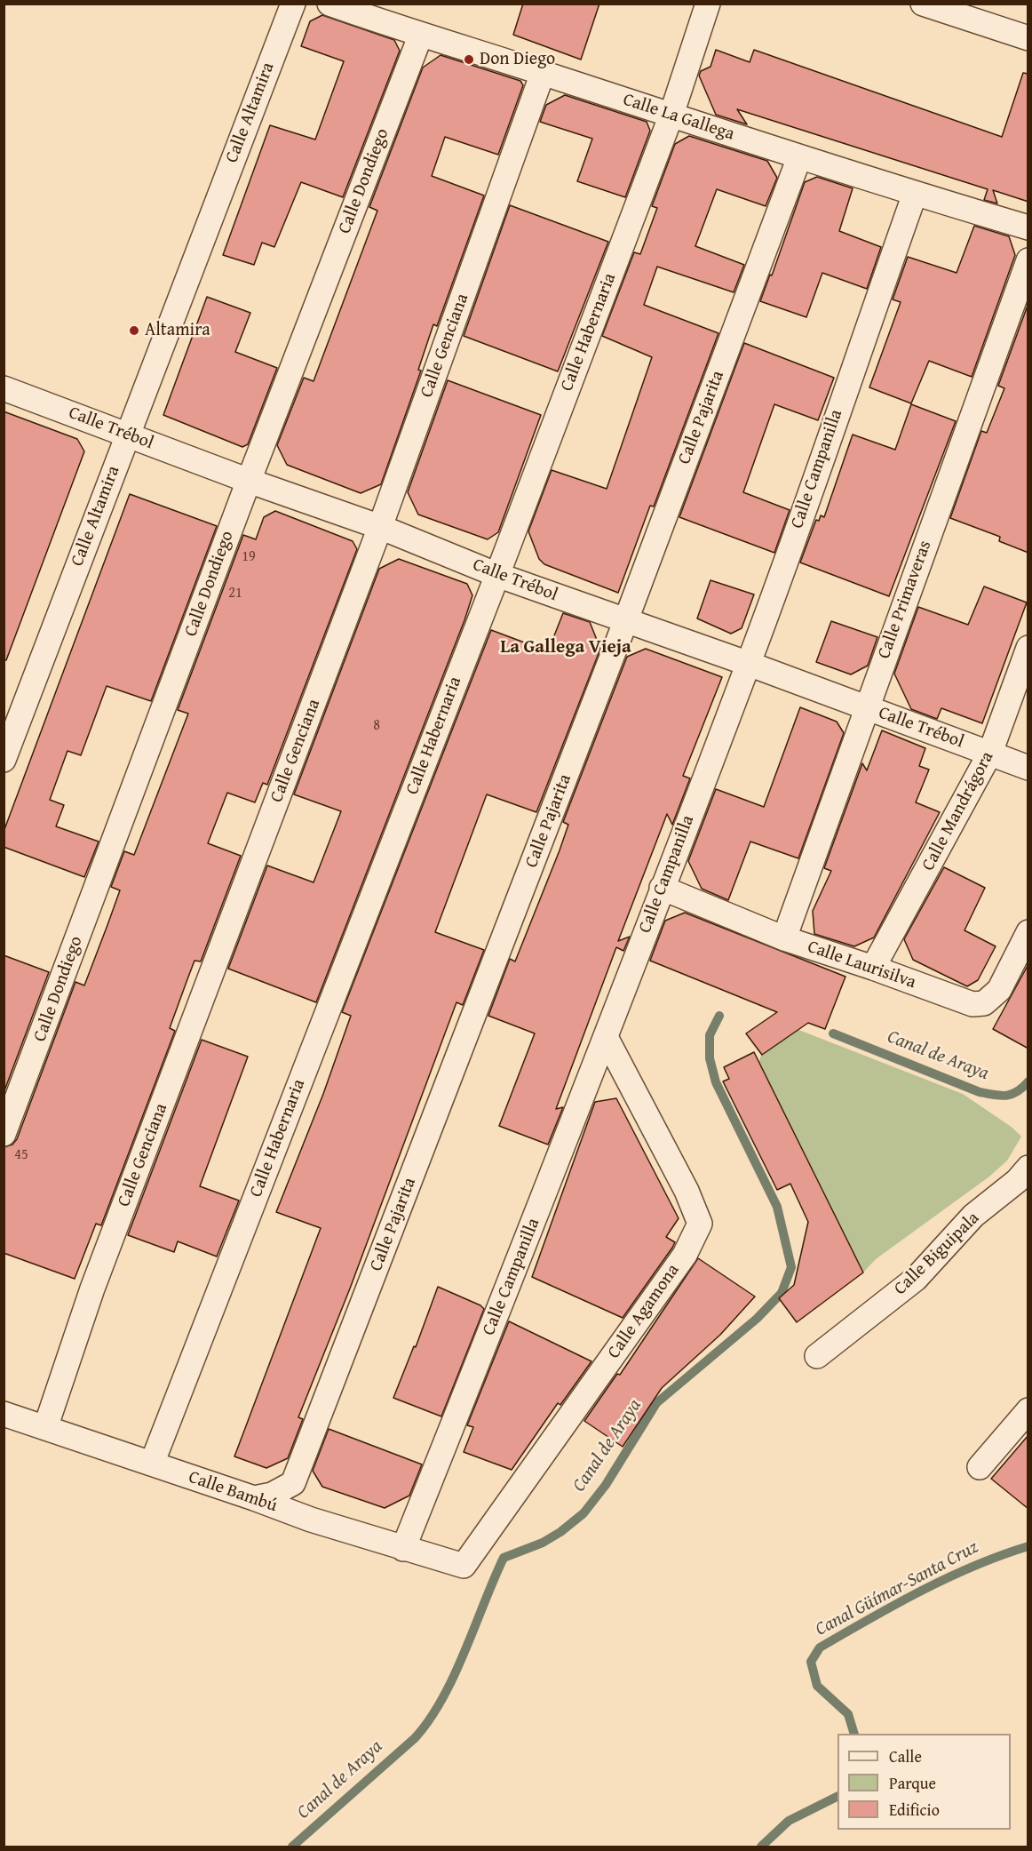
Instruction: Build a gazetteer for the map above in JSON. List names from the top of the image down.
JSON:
{
  "streets": {
    "street": [
      "Calle Altamira",
      "Calle La Gallega",
      "Calle Dondiego",
      "Calle Habernaria",
      "Calle Genciana",
      "Calle Pajarita",
      "Calle Trébol",
      "Calle Campanilla",
      "Calle Primaveras",
      "Calle Mandrágora",
      "Calle Laurisilva",
      "Calle Biguipala",
      "Calle Agamona",
      "Calle Bambú"
    ]
  },
  "crossings": [
    ["Calle Altamira", "Calle Trébol"],
    ["Calle La Gallega", "Calle Dondiego"],
    ["Calle La Gallega", "Calle Habernaria"],
    ["Calle La Gallega", "Calle Genciana"],
    ["Calle La Gallega", "Calle Pajarita"],
    ["Calle La Gallega", "Calle Campanilla"],
    ["Calle Dondiego", "Calle Trébol"],
    ["Calle Habernaria", "Calle Trébol"],
    ["Calle Habernaria", "Calle Bambú"],
    ["Calle Genciana", "Calle Trébol"],
    ["Calle Genciana", "Calle Bambú"],
    ["Calle Pajarita", "Calle Trébol"],
    ["Calle Trébol", "Calle Campanilla"],
    ["Calle Trébol", "Calle Primaveras"],
    ["Calle Trébol", "Calle Mandrágora"],
    ["Calle Campanilla", "Calle Laurisilva"],
    ["Calle Campanilla", "Calle Agamona"],
    ["Calle Campanilla", "Calle Bambú"],
    ["Calle Primaveras", "Calle Laurisilva"],
    ["Calle Mandrágora", "Calle Laurisilva"],
    ["Calle Agamona", "Calle Bambú"]
  ],
  "districts": ["La Gallega Vieja"],
  "water": ["Canal de Araya", "Canal Güímar-Santa Cruz"],
  "places": ["Don Diego", "Altamira"],
  "house_numbers": [
    "19",
    "21",
    "8",
    "45"
  ],
  "legend": ["Calle", "Parque", "Edificio"]
}
